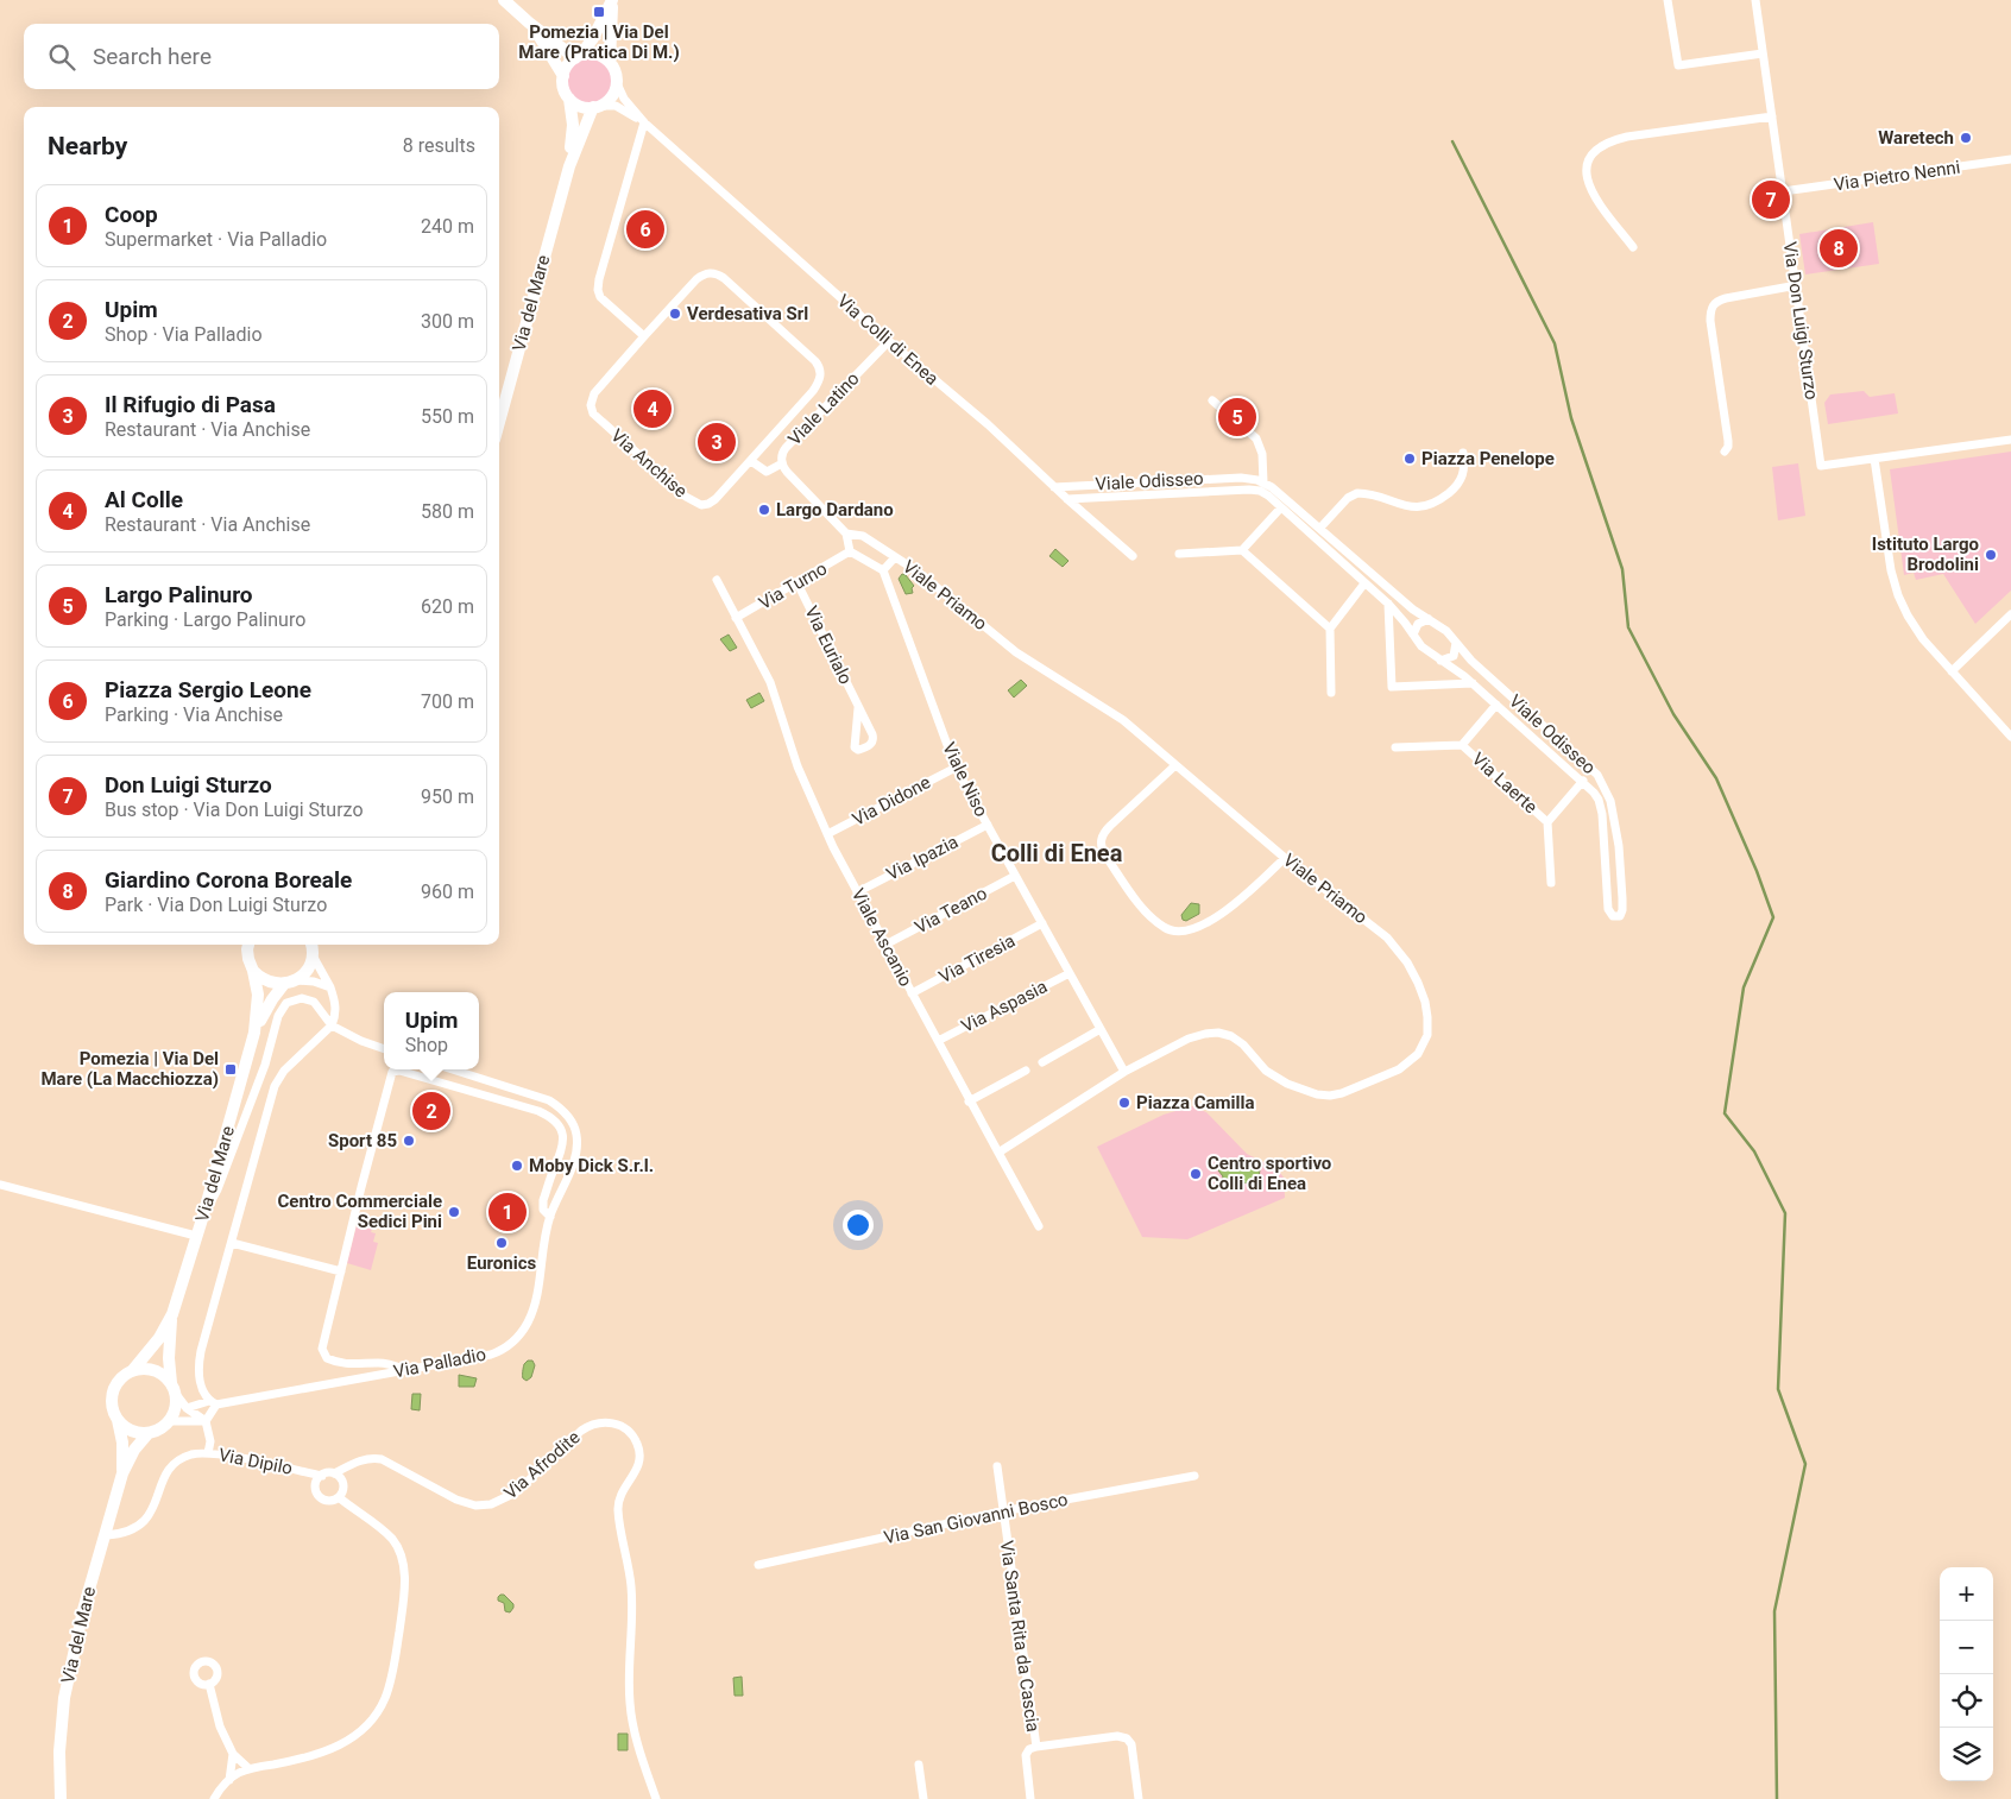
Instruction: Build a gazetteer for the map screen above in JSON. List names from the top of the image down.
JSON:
{
  "streets": {
    "main road": ["Via del Mare"],
    "street": [
      "Via Pietro Nenni",
      "Via Don Luigi Sturzo",
      "Via Colli di Enea",
      "Viale Latino",
      "Via Anchise",
      "Viale Odisseo",
      "Via Turno",
      "Viale Priamo",
      "Via Eurialo",
      "Viale Niso",
      "Via Laerte",
      "Via Didone",
      "Via Ipazia",
      "Via Teano",
      "Viale Ascanio",
      "Via Tiresia",
      "Via Aspasia",
      "Via Palladio",
      "Via Dipilo",
      "Via Afrodite",
      "Via San Giovanni Bosco",
      "Via Santa Rita da Cascia"
    ]
  },
  "crossings": [
    ["Via Pietro Nenni", "Via Don Luigi Sturzo"],
    ["Via del Mare", "Via Colli di Enea"],
    ["Via del Mare", "Via Dipilo"],
    ["Via Colli di Enea", "Viale Latino"],
    ["Via Colli di Enea", "Viale Odisseo"],
    ["Viale Latino", "Viale Priamo"],
    ["Viale Odisseo", "Via Laerte"],
    ["Via Turno", "Via Eurialo"],
    ["Via Turno", "Viale Ascanio"],
    ["Viale Priamo", "Viale Niso"],
    ["Viale Niso", "Via Didone"],
    ["Viale Niso", "Via Ipazia"],
    ["Viale Niso", "Via Teano"],
    ["Viale Niso", "Via Tiresia"],
    ["Viale Niso", "Via Aspasia"],
    ["Via Didone", "Viale Ascanio"],
    ["Via Ipazia", "Viale Ascanio"],
    ["Via Teano", "Viale Ascanio"],
    ["Viale Ascanio", "Via Tiresia"],
    ["Viale Ascanio", "Via Aspasia"],
    ["Via Dipilo", "Via Afrodite"],
    ["Via San Giovanni Bosco", "Via Santa Rita da Cascia"]
  ],
  "districts": ["Colli di Enea"],
  "places": {
    "transit": ["Pomezia | Via Del Mare (Pratica Di M.)", "Pomezia | Via Del Mare (La Macchiozza)"],
    "other": [
      "Waretech",
      "Verdesativa Srl",
      "Piazza Penelope",
      "Largo Dardano",
      "Istituto Largo Brodolini",
      "Piazza Camilla",
      "Sport 85",
      "Moby Dick S.r.l.",
      "Centro sportivo Colli di Enea",
      "Centro Commerciale Sedici Pini",
      "Euronics"
    ]
  },
  "page": {
    "search": "Search here",
    "heading": ["Nearby", "8 results"],
    "pins": [
      "7",
      "6",
      "8",
      "4",
      "5",
      "3",
      "2",
      "1"
    ],
    "list": [
      {
        "mark": "1",
        "name": "Coop",
        "note": "Supermarket · Via Palladio",
        "value": "240 m"
      },
      {
        "mark": "2",
        "name": "Upim",
        "note": "Shop · Via Palladio",
        "value": "300 m"
      },
      {
        "mark": "3",
        "name": "Il Rifugio di Pasa",
        "note": "Restaurant · Via Anchise",
        "value": "550 m"
      },
      {
        "mark": "4",
        "name": "Al Colle",
        "note": "Restaurant · Via Anchise",
        "value": "580 m"
      },
      {
        "mark": "5",
        "name": "Largo Palinuro",
        "note": "Parking · Largo Palinuro",
        "value": "620 m"
      },
      {
        "mark": "6",
        "name": "Piazza Sergio Leone",
        "note": "Parking · Via Anchise",
        "value": "700 m"
      },
      {
        "mark": "7",
        "name": "Don Luigi Sturzo",
        "note": "Bus stop · Via Don Luigi Sturzo",
        "value": "950 m"
      },
      {
        "mark": "8",
        "name": "Giardino Corona Boreale",
        "note": "Park · Via Don Luigi Sturzo",
        "value": "960 m"
      }
    ],
    "popup": ["Upim", "Shop"],
    "map_buttons": ["+", "−"]
  }
}
